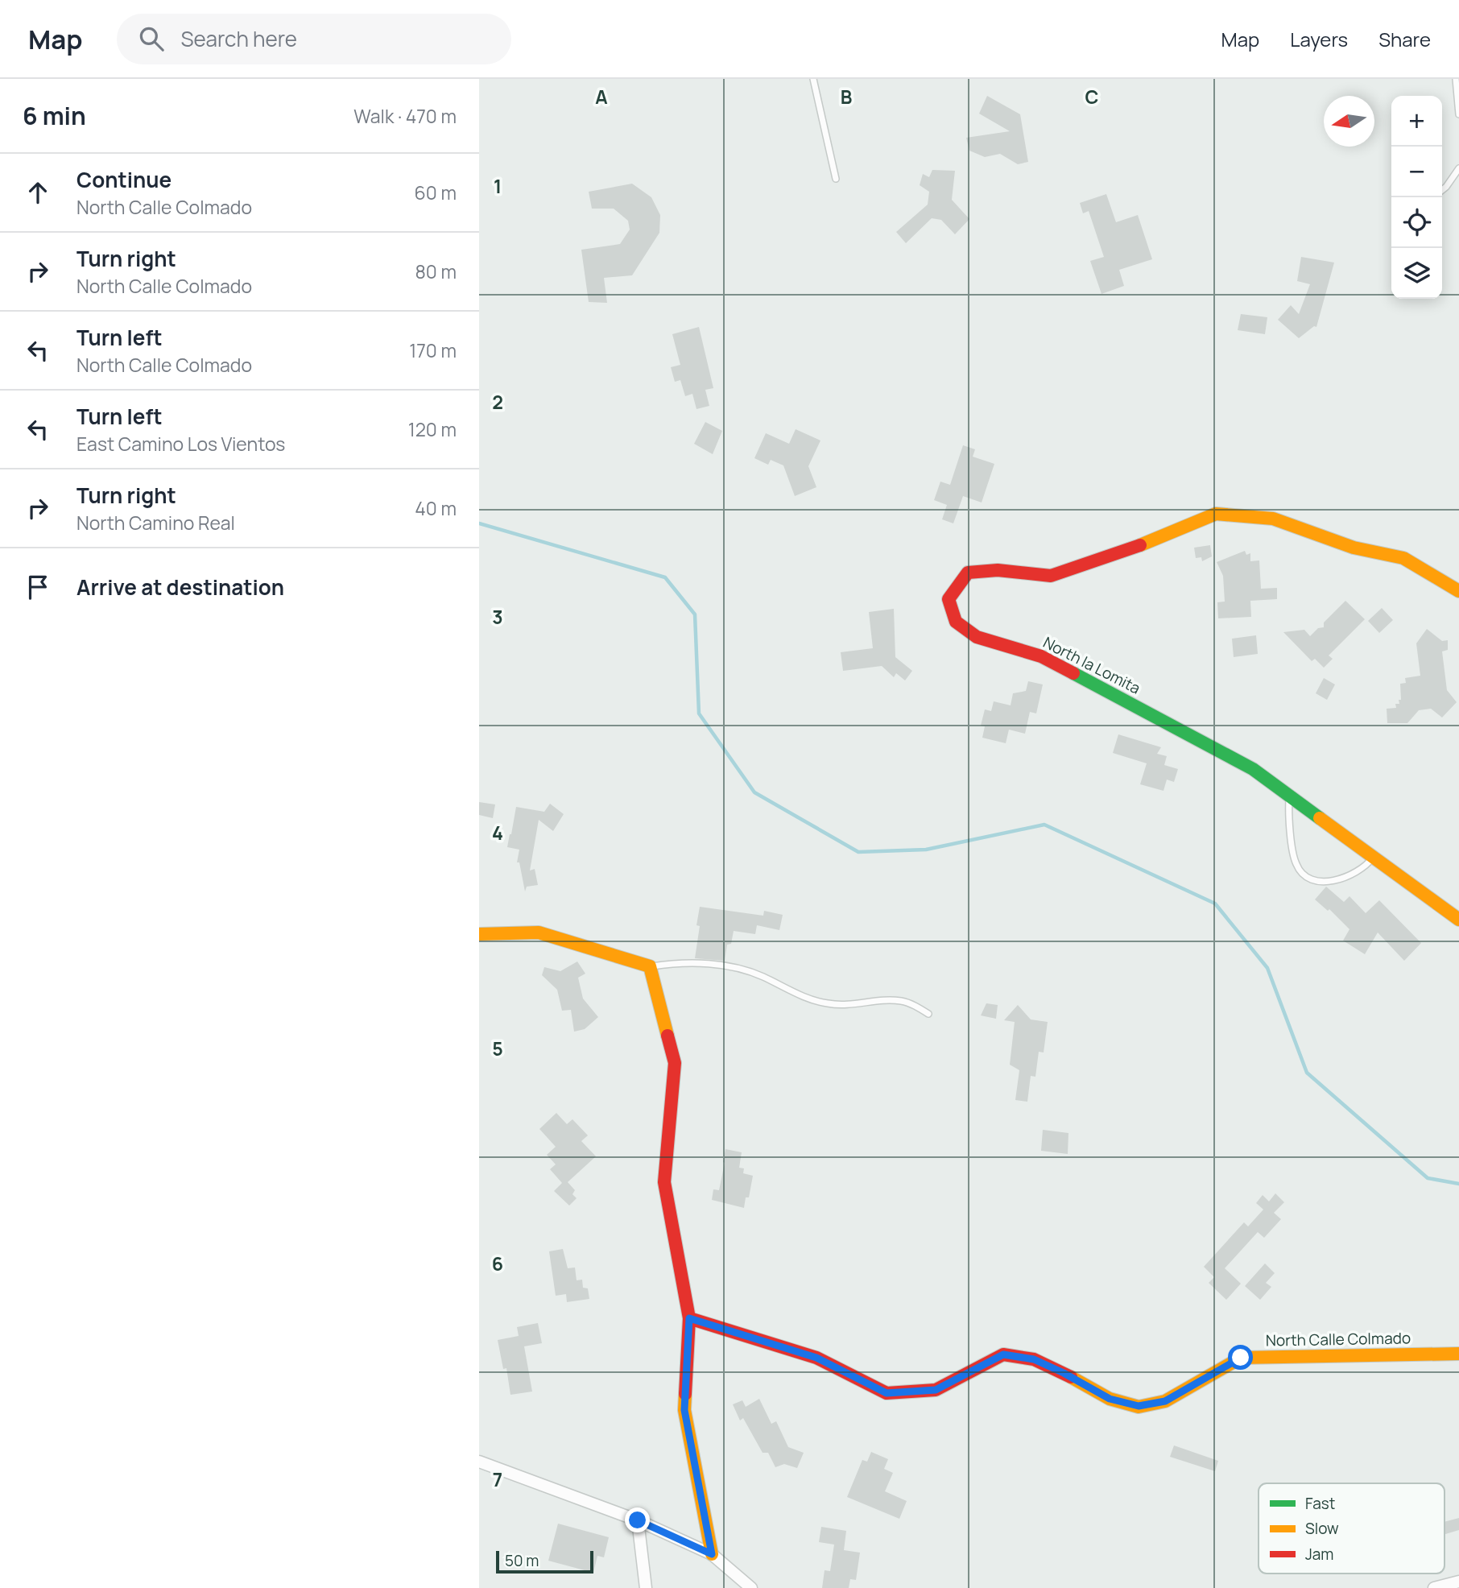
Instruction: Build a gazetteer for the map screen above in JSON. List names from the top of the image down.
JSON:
{
  "streets": {
    "street": ["North la Lomita", "North Calle Colmado"]
  },
  "legend": ["Fast", "Slow", "Jam"],
  "scale_bar": "50 m",
  "north": "left",
  "page": {
    "header": "Map",
    "search": "Search here",
    "nav": ["Map", "Layers", "Share"],
    "heading": ["6 min", "Walk · 470 m"],
    "map_buttons": ["+", "−"],
    "list": [
      ["Continue", "North Calle Colmado", "60 m"],
      ["Turn right", "North Calle Colmado", "80 m"],
      ["Turn left", "North Calle Colmado", "170 m"],
      ["Turn left", "East Camino Los Vientos", "120 m"],
      ["Turn right", "North Camino Real", "40 m"],
      "Arrive at destination"
    ],
    "scale": "50 m"
  },
  "grid": {
    "columns": ["A", "B", "C"],
    "rows": [
      "1",
      "2",
      "3",
      "4",
      "5",
      "6",
      "7"
    ]
  }
}
